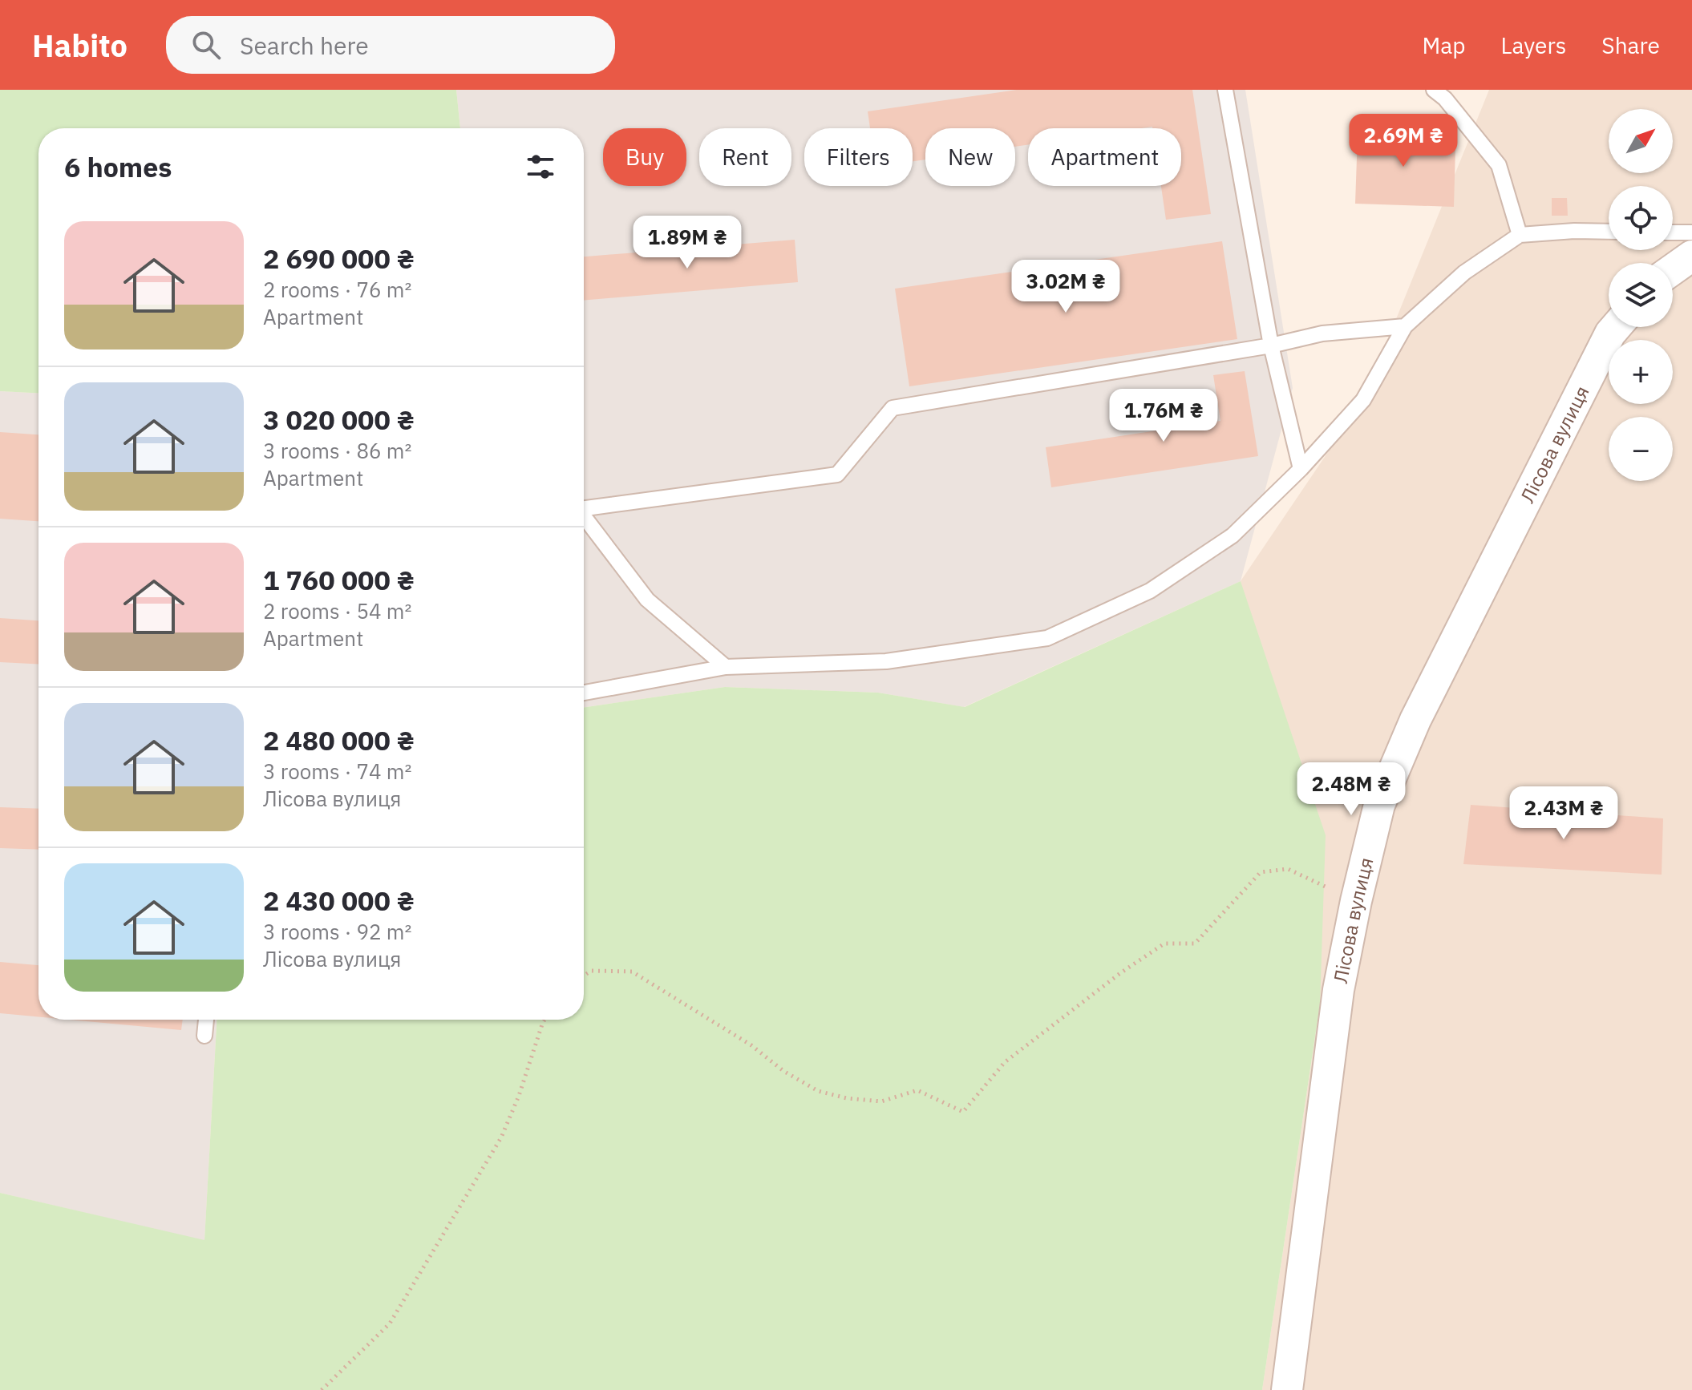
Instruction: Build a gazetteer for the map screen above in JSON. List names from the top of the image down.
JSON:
{
  "streets": {
    "street": ["Лісова вулиця"]
  },
  "north": "top right",
  "page": {
    "header": "Habito",
    "search": "Search here",
    "nav": ["Map", "Layers", "Share"],
    "map_buttons": ["+", "−"],
    "price": [
      "2.69M ₴",
      "1.89M ₴",
      "3.02M ₴",
      "1.76M ₴",
      "2.48M ₴",
      "2.43M ₴"
    ],
    "chip": [
      "Buy",
      "Rent",
      "Filters",
      "New",
      "Apartment"
    ],
    "heading": "6 homes",
    "list": [
      {
        "name": "2 690 000 ₴",
        "note": "2 rooms · 76 m² · Apartment"
      },
      {
        "name": "3 020 000 ₴",
        "note": "3 rooms · 86 m² · Apartment"
      },
      {
        "name": "1 760 000 ₴",
        "note": "2 rooms · 54 m² · Apartment"
      },
      {
        "name": "2 480 000 ₴",
        "note": "3 rooms · 74 m² · Лісова вулиця"
      },
      {
        "name": "2 430 000 ₴",
        "note": "3 rooms · 92 m² · Лісова вулиця"
      }
    ]
  }
}
